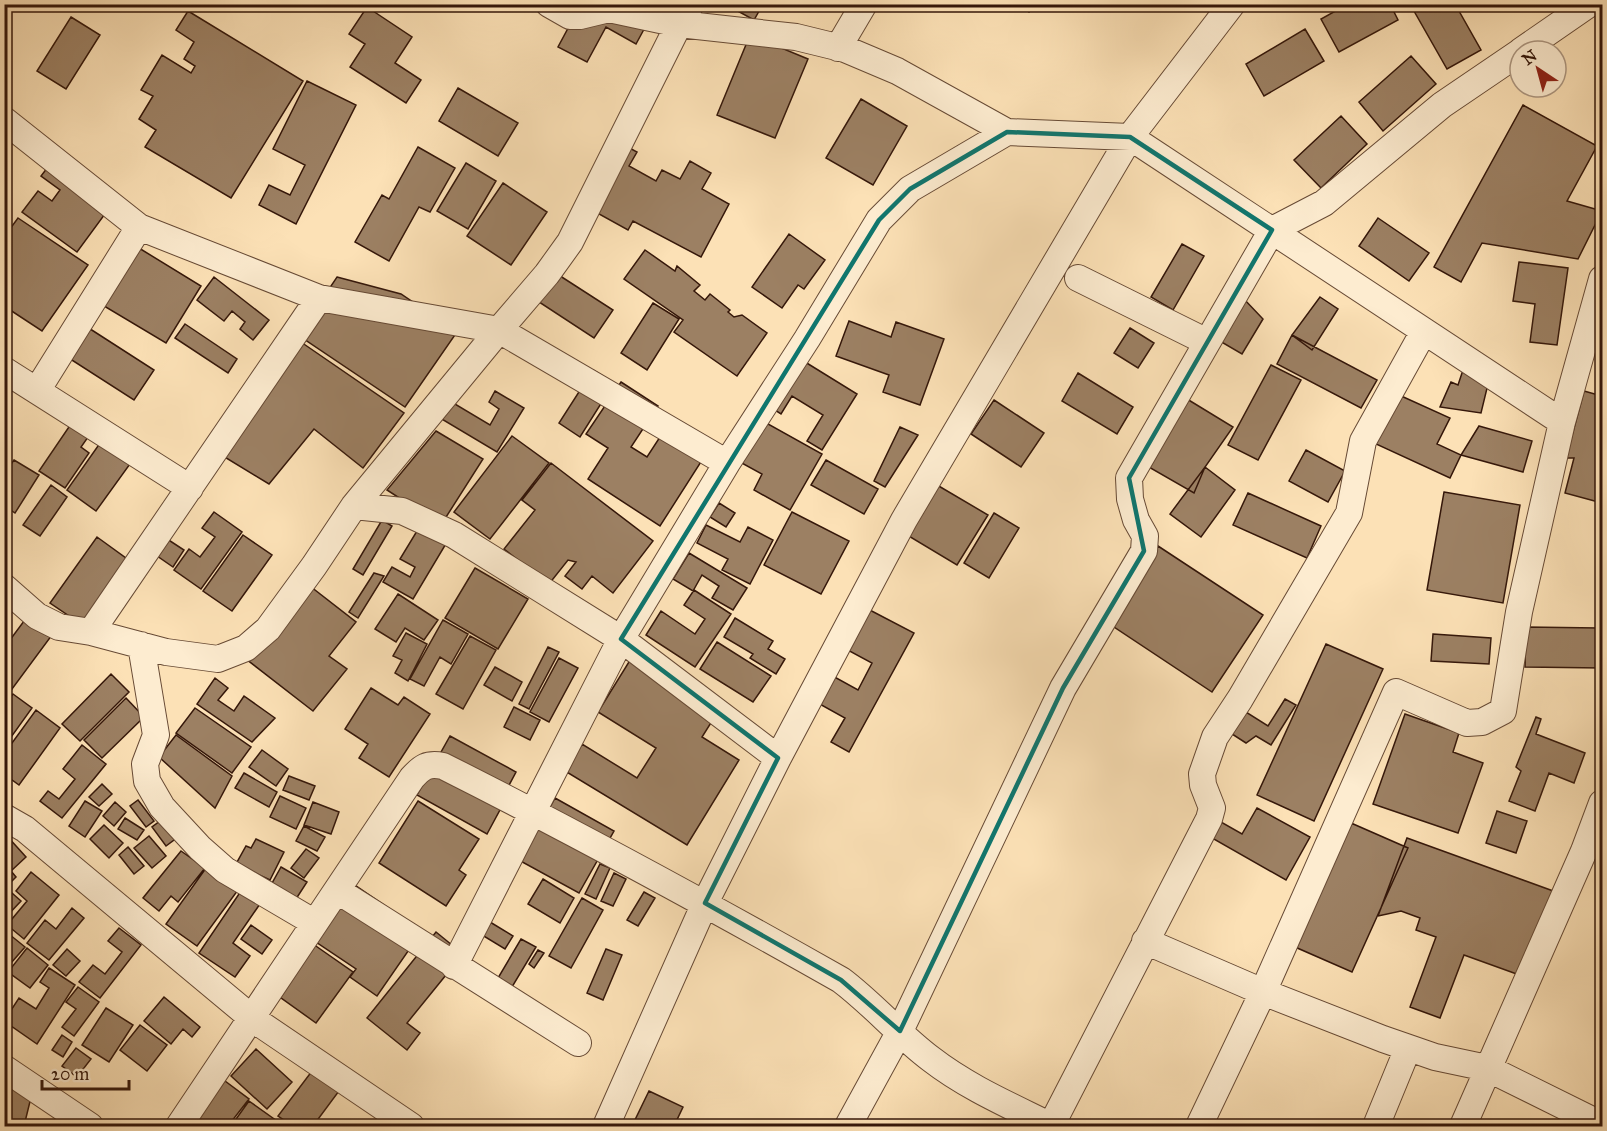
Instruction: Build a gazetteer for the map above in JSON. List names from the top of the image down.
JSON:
{
  "scale_bar": "20 m",
  "north": "top left"
}
